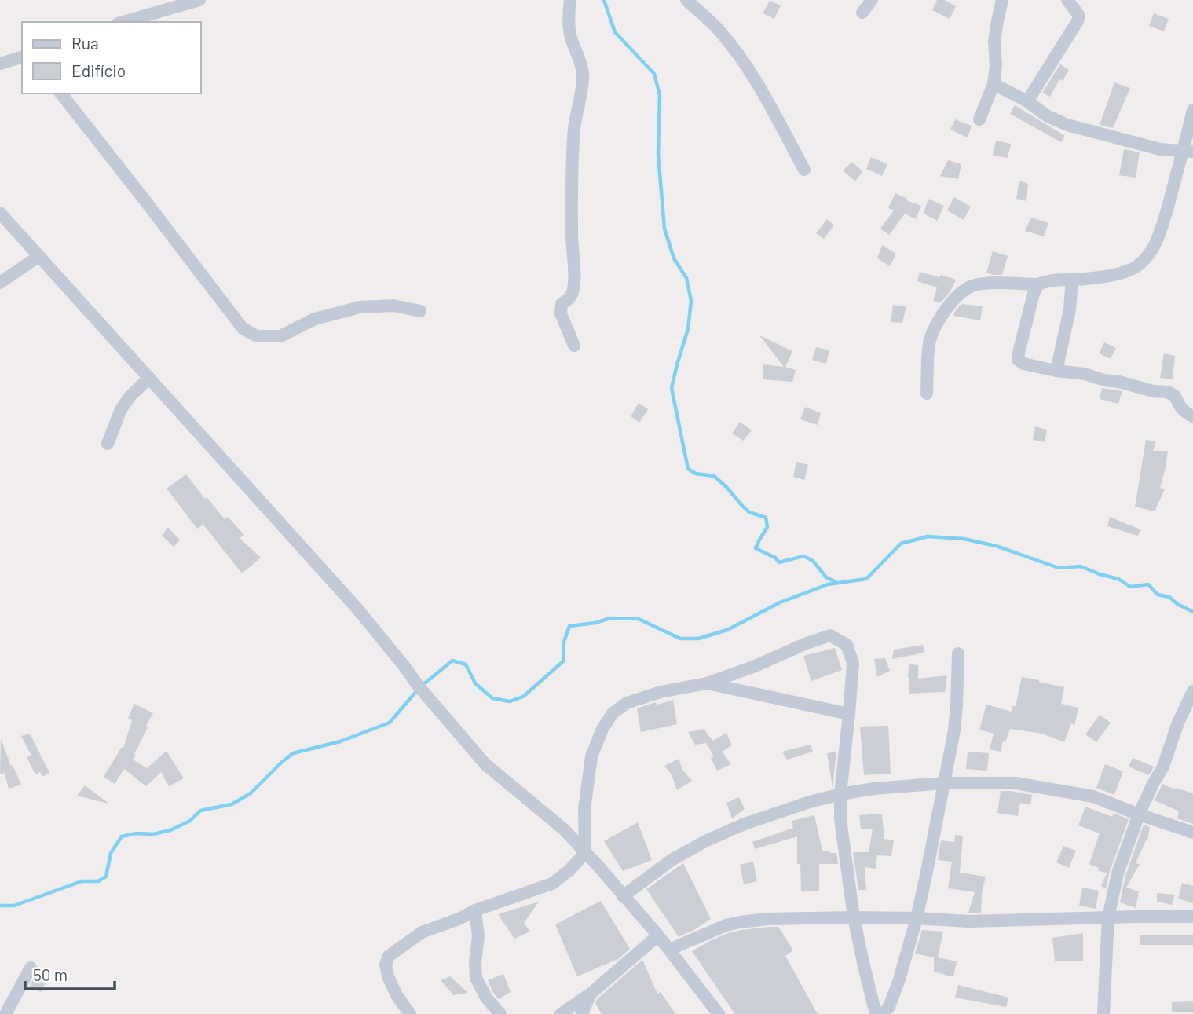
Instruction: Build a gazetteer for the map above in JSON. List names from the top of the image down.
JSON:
{
  "legend": ["Rua", "Edifício"],
  "scale_bar": "50 m"
}
